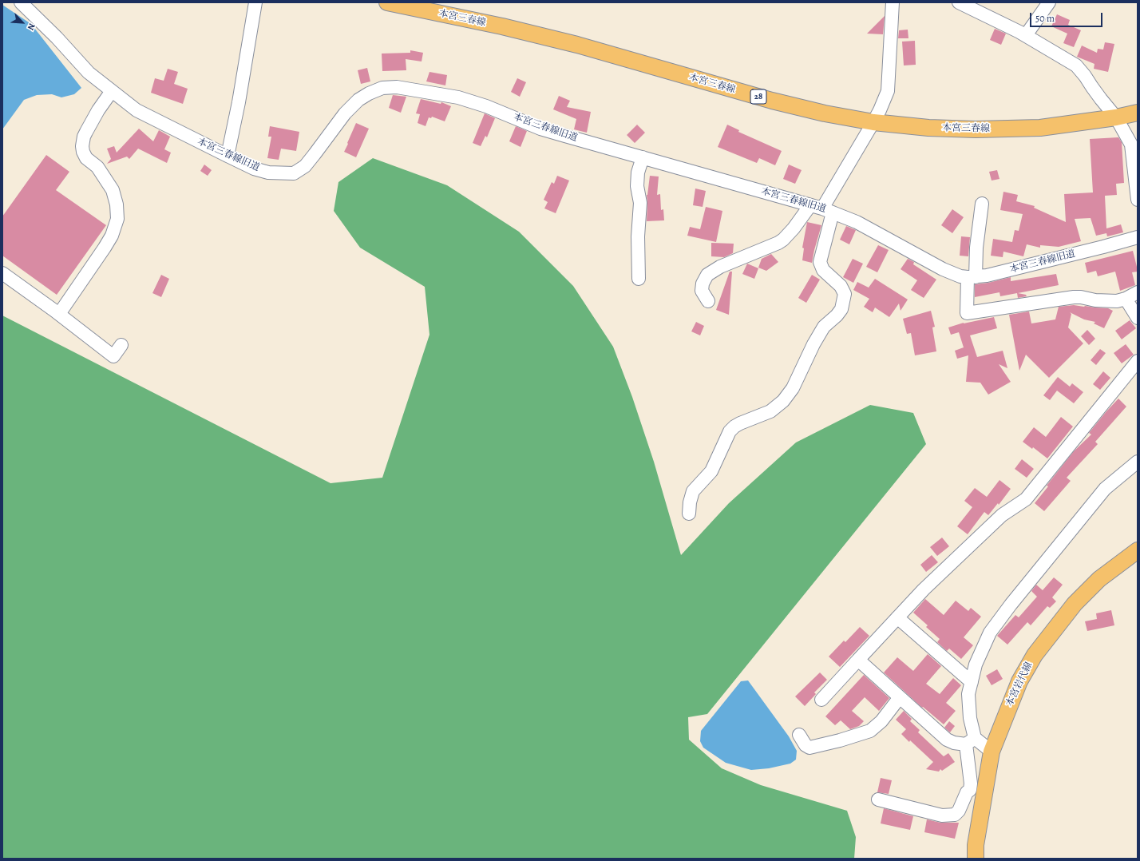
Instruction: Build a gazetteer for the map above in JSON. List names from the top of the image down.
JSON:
{
  "streets": {
    "main road": ["本宮三春線", "28", "本宮岩代線"],
    "street": ["本宮三春線旧道"]
  },
  "scale_bar": "50 m",
  "north": "bottom right"
}
